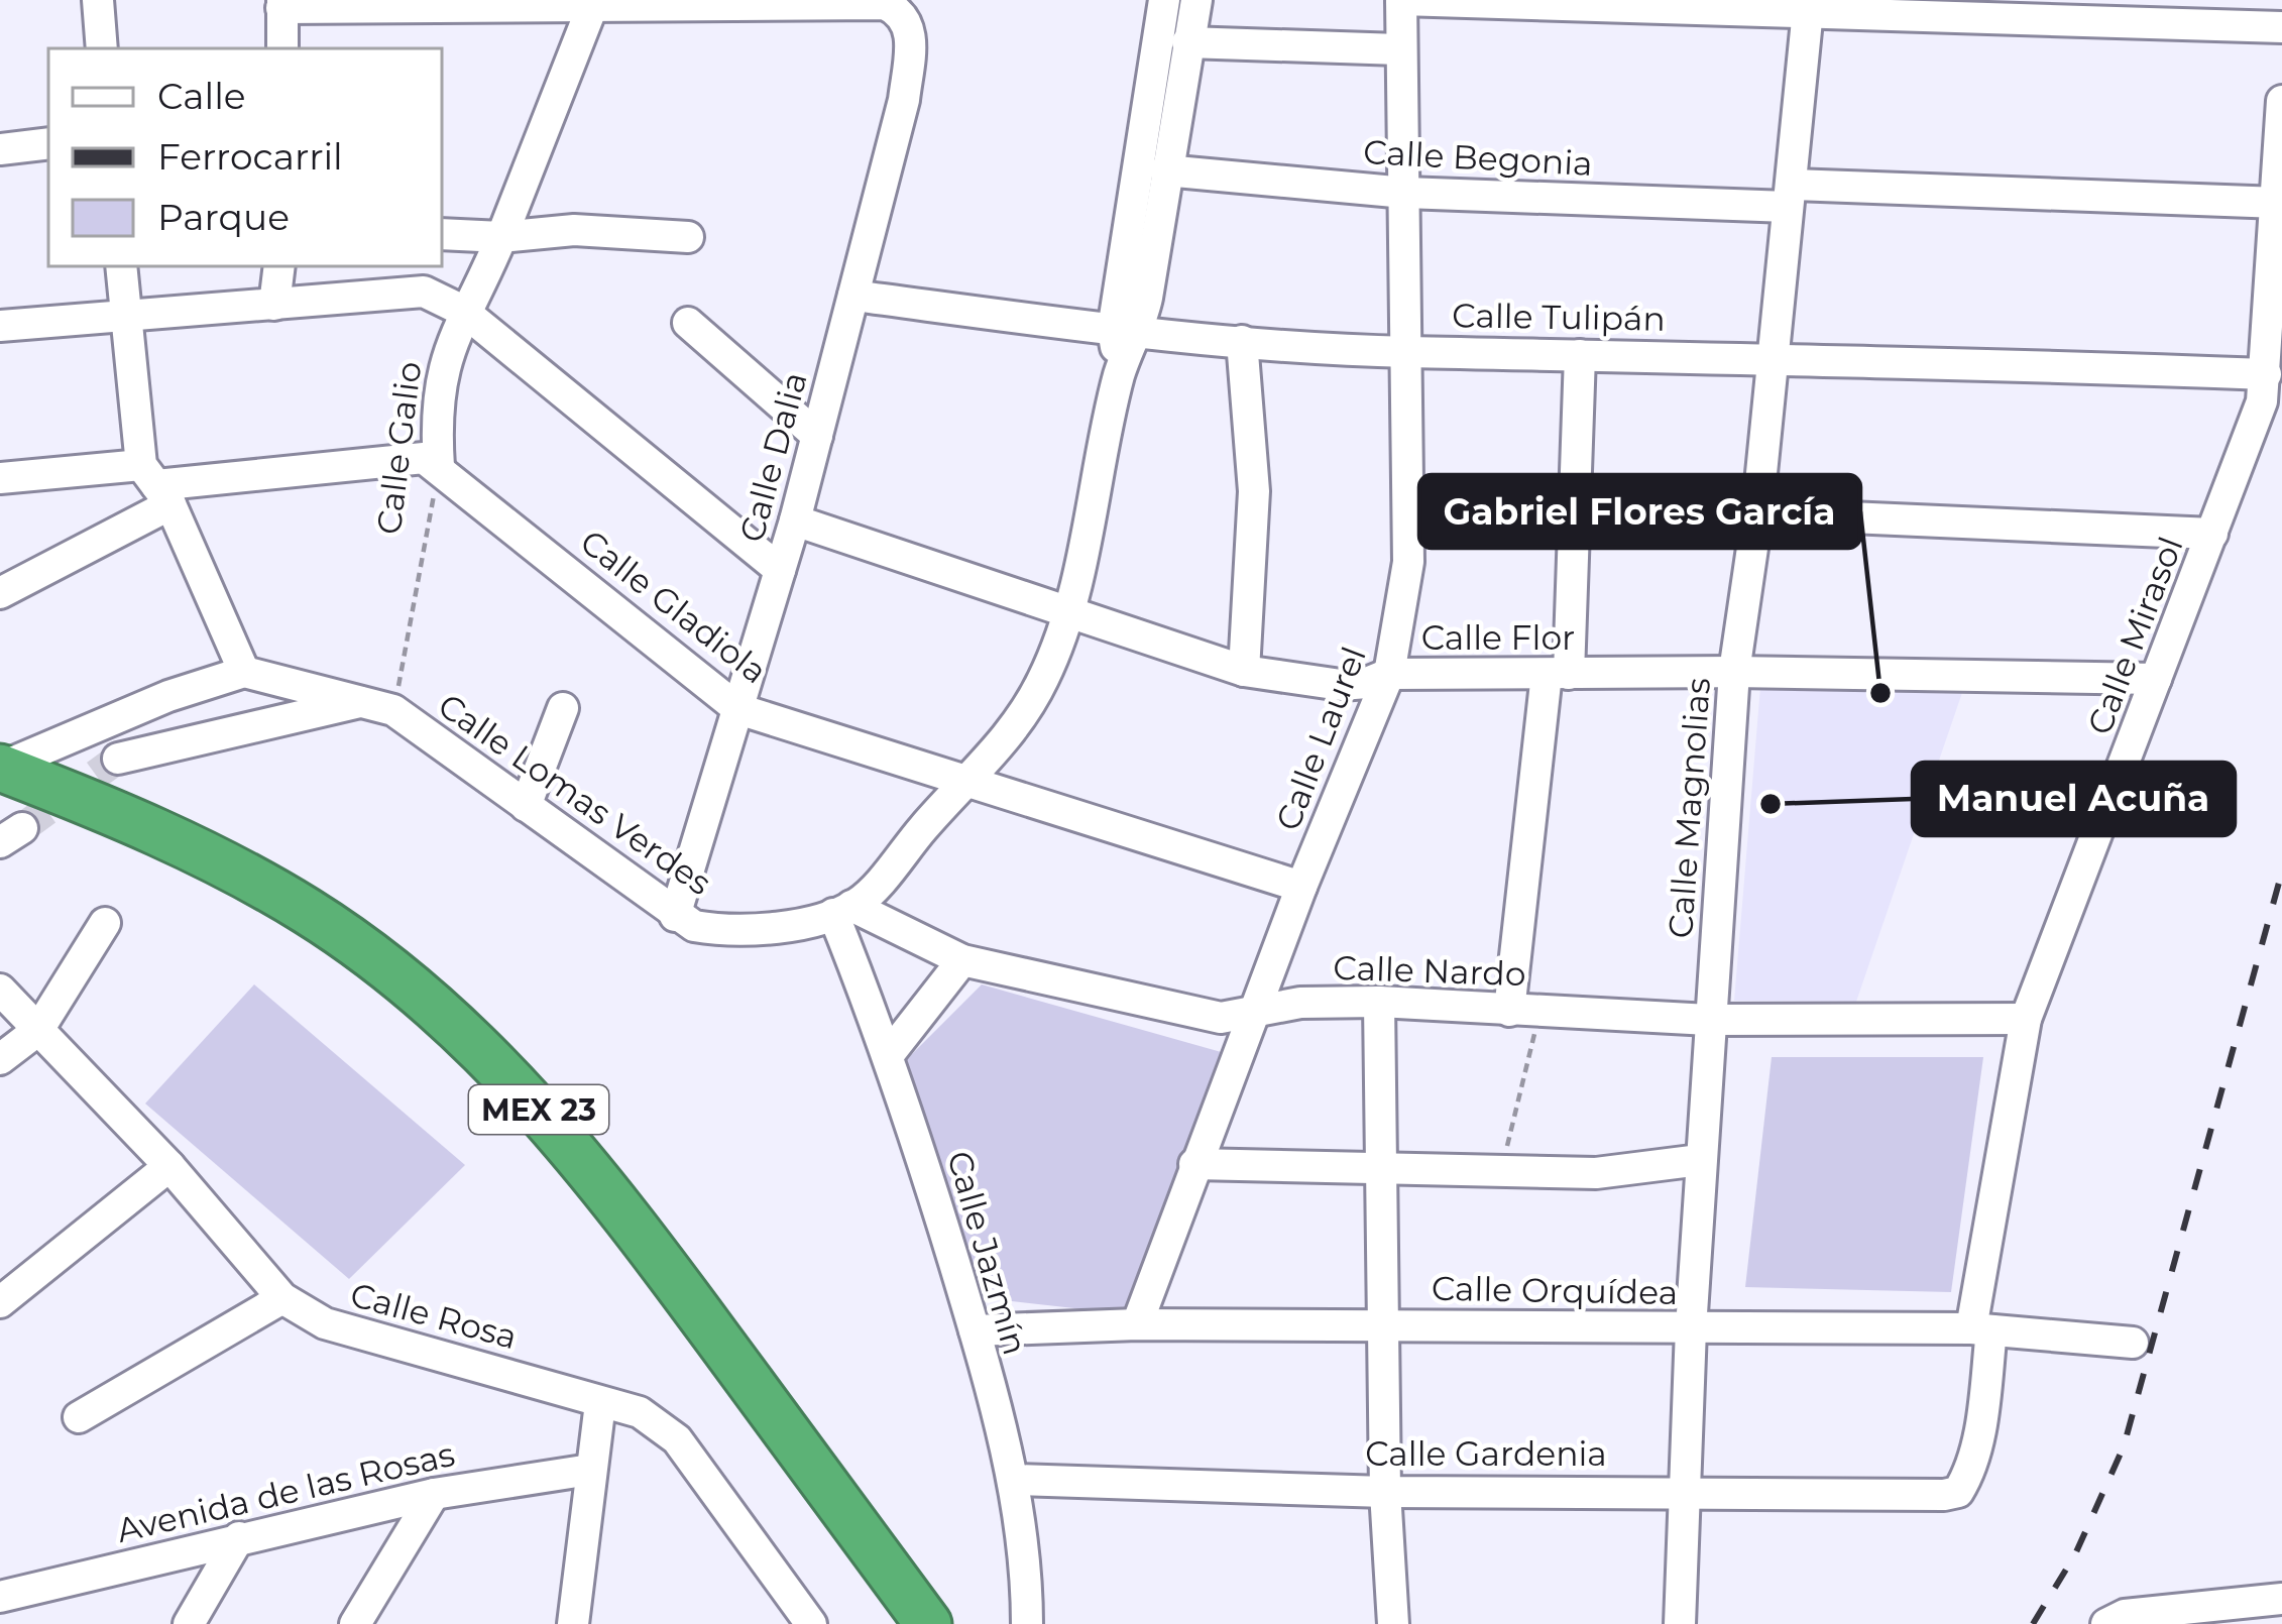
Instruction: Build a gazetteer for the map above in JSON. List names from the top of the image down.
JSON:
{
  "streets": {
    "highway": ["MEX 23"],
    "street": [
      "Calle Begonia",
      "Calle Tulipán",
      "Calle Galio",
      "Calle Dalia",
      "Calle Gladiola",
      "Calle Mirasol",
      "Calle Flor",
      "Calle Laurel",
      "Calle Lomas Verdes",
      "Calle Magnolias",
      "Calle Nardo",
      "Calle Jazmín",
      "Calle Orquídea",
      "Calle Rosa",
      "Calle Gardenia",
      "Avenida de las Rosas"
    ]
  },
  "crossings": [
    ["Calle Begonia", "Calle Mirasol"],
    ["Calle Begonia", "Calle Laurel"],
    ["Calle Begonia", "Calle Magnolias"],
    ["Calle Tulipán", "Calle Dalia"],
    ["Calle Tulipán", "Calle Mirasol"],
    ["Calle Tulipán", "Calle Laurel"],
    ["Calle Tulipán", "Calle Magnolias"],
    ["Calle Galio", "Calle Gladiola"],
    ["Calle Galio", "Calle Lomas Verdes"],
    ["Calle Dalia", "Calle Gladiola"],
    ["Calle Dalia", "Calle Flor"],
    ["Calle Dalia", "Calle Lomas Verdes"],
    ["Calle Gladiola", "Calle Laurel"],
    ["Calle Mirasol", "Calle Flor"],
    ["Calle Mirasol", "Calle Nardo"],
    ["Calle Mirasol", "Calle Orquídea"],
    ["Calle Mirasol", "Calle Gardenia"],
    ["Calle Flor", "Calle Laurel"],
    ["Calle Flor", "Calle Magnolias"],
    ["Calle Laurel", "Calle Nardo"],
    ["Calle Laurel", "Calle Orquídea"],
    ["Calle Lomas Verdes", "Calle Nardo"],
    ["Calle Lomas Verdes", "Calle Jazmín"],
    ["Calle Magnolias", "Calle Nardo"],
    ["Calle Magnolias", "Calle Orquídea"],
    ["Calle Magnolias", "Calle Gardenia"],
    ["Calle Nardo", "Calle Jazmín"],
    ["Calle Jazmín", "Calle Orquídea"],
    ["Calle Jazmín", "Calle Gardenia"]
  ],
  "places": ["Gabriel Flores García", "Manuel Acuña"],
  "legend": ["Calle", "Ferrocarril", "Parque"]
}
